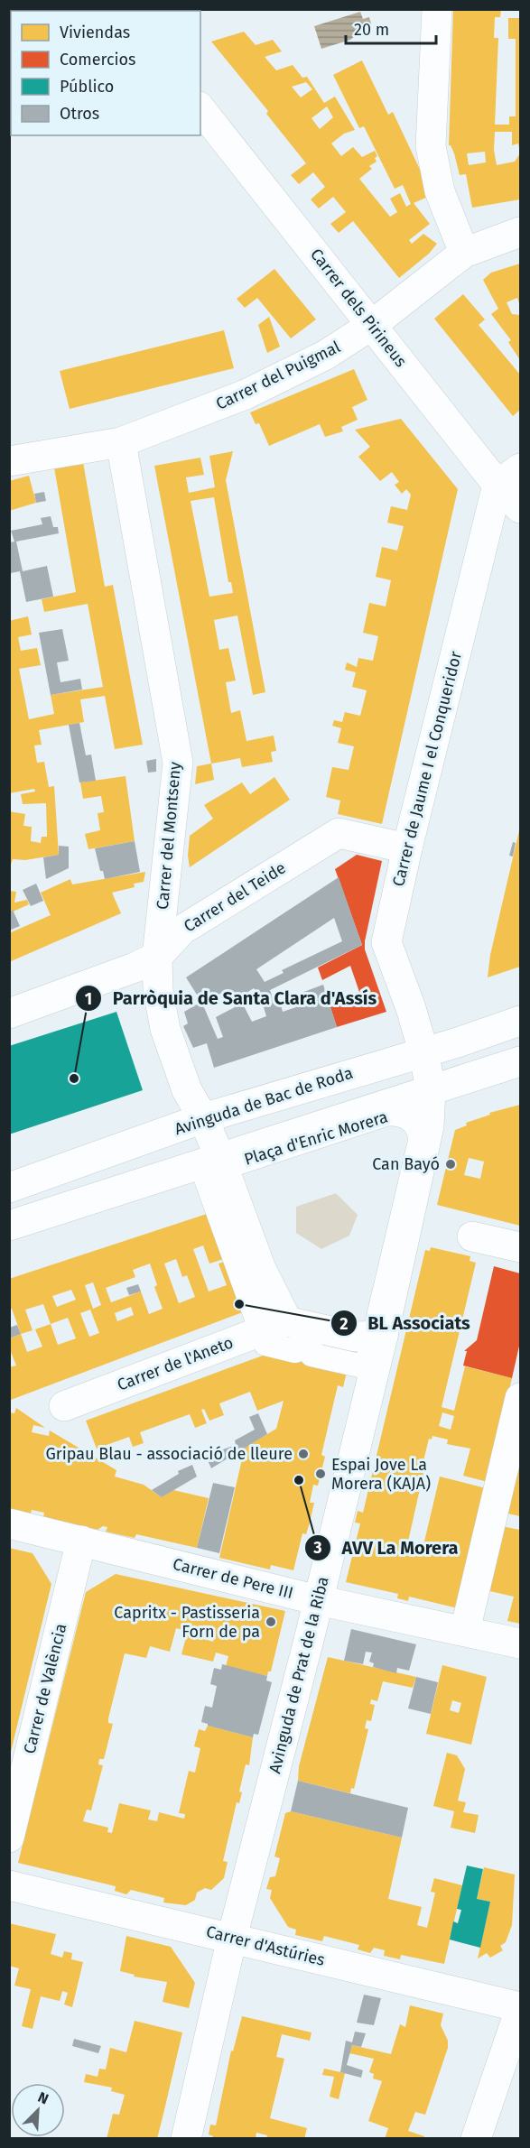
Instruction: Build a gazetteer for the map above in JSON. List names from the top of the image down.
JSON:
{
  "streets": {
    "street": [
      "Carrer dels Pirineus",
      "Carrer del Puigmal",
      "Carrer de Jaume I el Conqueridor",
      "Carrer del Montseny",
      "Carrer del Teide",
      "Avinguda de Bac de Roda",
      "Plaça d'Enric Morera",
      "Carrer de l'Aneto",
      "Carrer de Pere III",
      "Avinguda de Prat de la Riba",
      "Carrer de València",
      "Carrer d'Astúries"
    ]
  },
  "crossings": [
    ["Carrer dels Pirineus", "Carrer del Puigmal"],
    ["Carrer dels Pirineus", "Carrer de Jaume I el Conqueridor"],
    ["Carrer del Puigmal", "Carrer del Montseny"],
    ["Carrer de Jaume I el Conqueridor", "Carrer del Teide"],
    ["Carrer de Jaume I el Conqueridor", "Avinguda de Bac de Roda"],
    ["Carrer de Jaume I el Conqueridor", "Avinguda de Prat de la Riba"],
    ["Carrer del Montseny", "Carrer del Teide"],
    ["Carrer del Montseny", "Avinguda de Bac de Roda"],
    ["Carrer del Montseny", "Plaça d'Enric Morera"],
    ["Avinguda de Bac de Roda", "Avinguda de Prat de la Riba"],
    ["Plaça d'Enric Morera", "Carrer de l'Aneto"],
    ["Plaça d'Enric Morera", "Avinguda de Prat de la Riba"],
    ["Carrer de Pere III", "Avinguda de Prat de la Riba"],
    ["Carrer de Pere III", "Carrer de València"],
    ["Avinguda de Prat de la Riba", "Carrer d'Astúries"]
  ],
  "places": [
    "Parròquia de Santa Clara d'Assís",
    "Can Bayó",
    "BL Associats",
    "Gripau Blau - associació de lleure",
    "Espai Jove La Morera (KAJA)",
    "AVV La Morera",
    "Capritx - Pastisseria Forn de pa"
  ],
  "legend": [
    "Viviendas",
    "Comercios",
    "Público",
    "Otros"
  ],
  "scale_bar": "20 m",
  "north": "top right"
}
